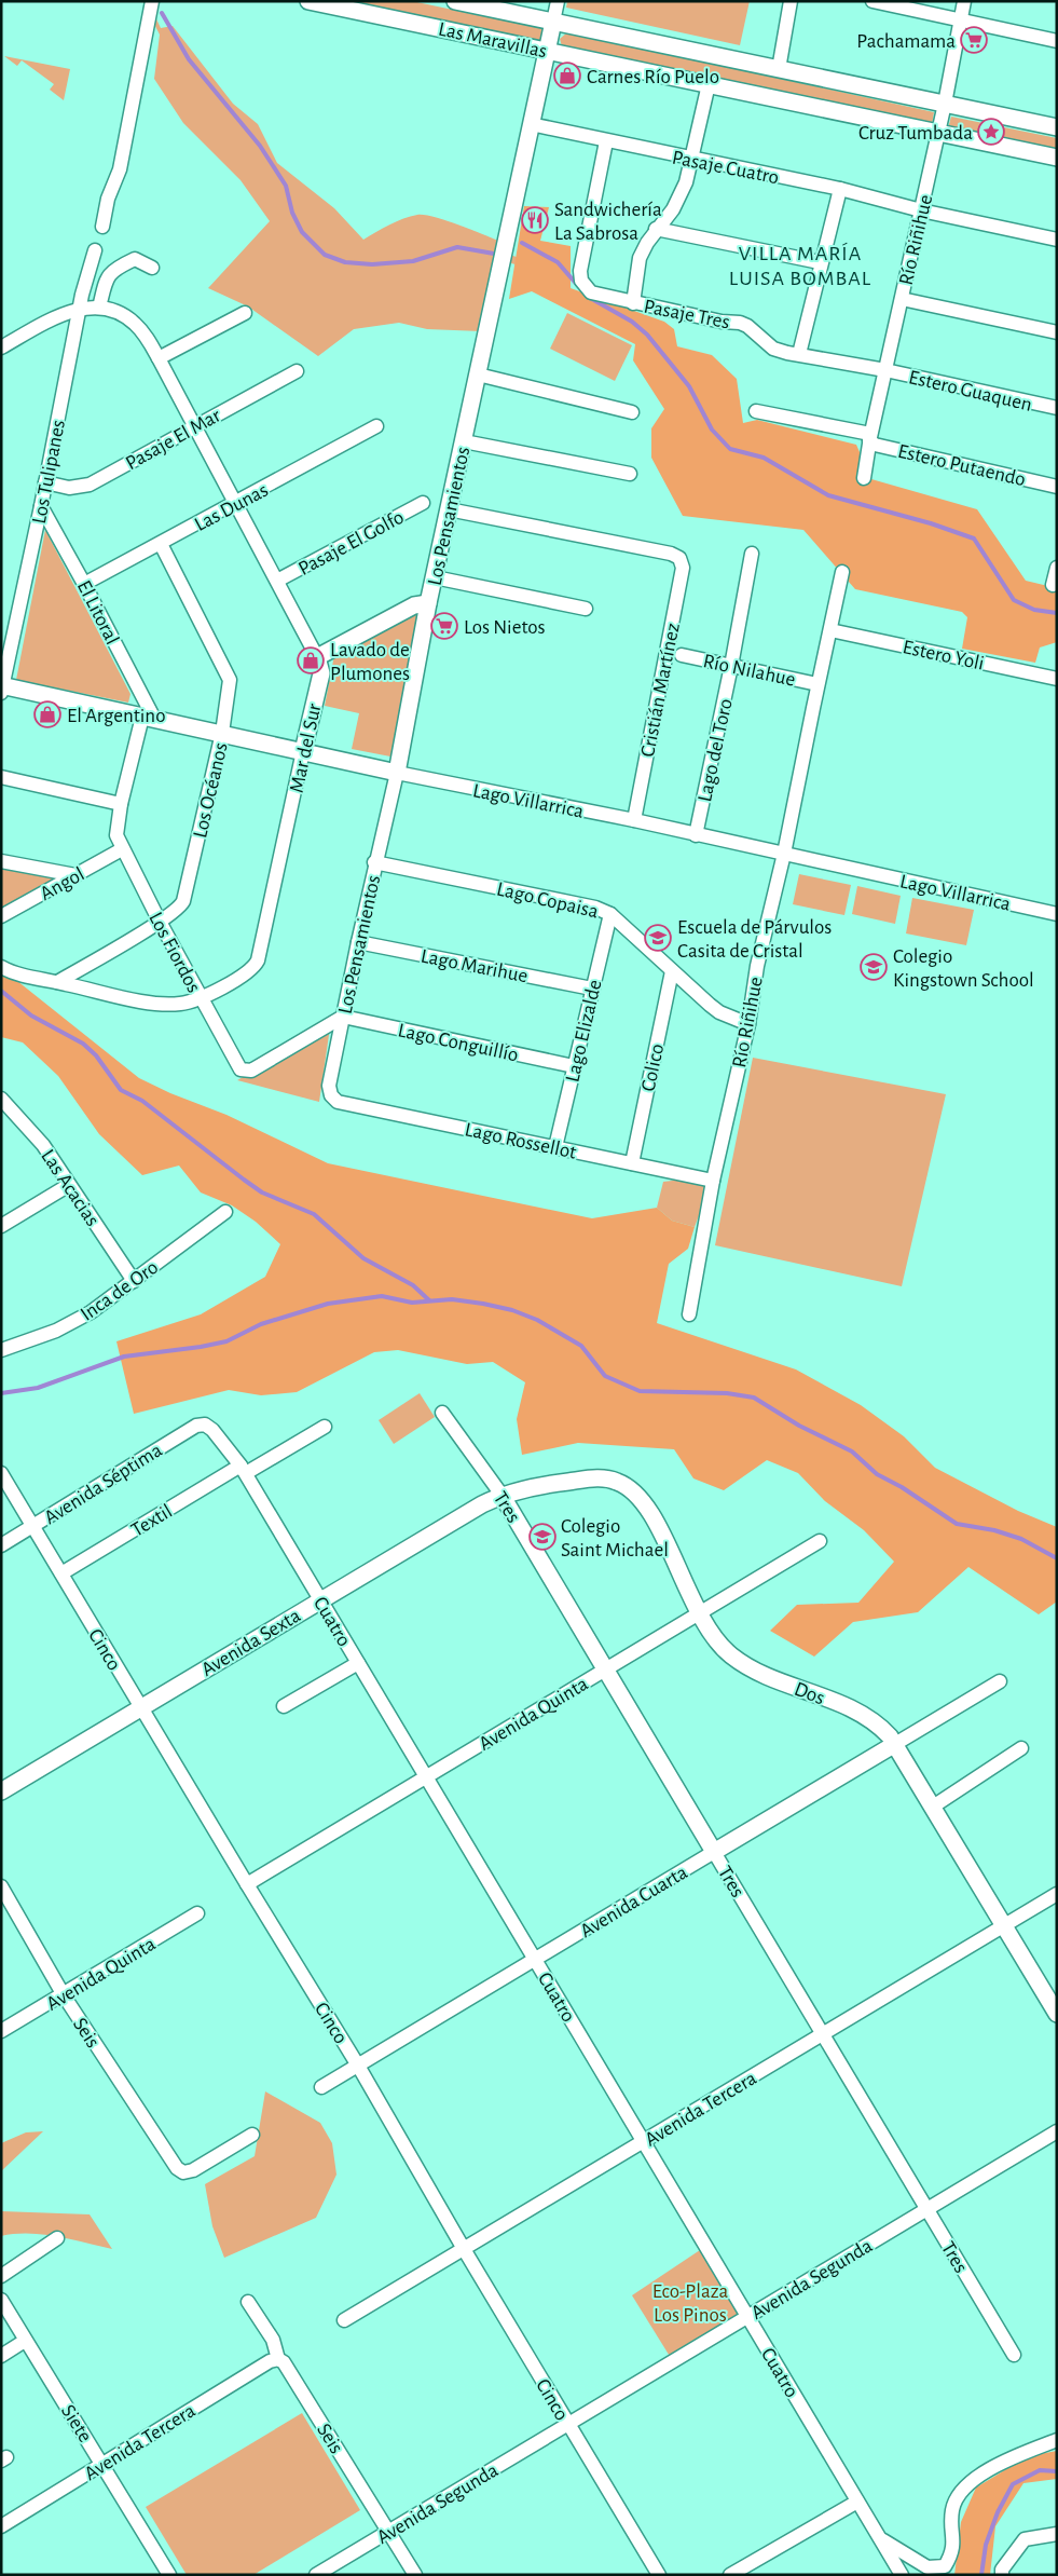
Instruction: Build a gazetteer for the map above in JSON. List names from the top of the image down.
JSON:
{
  "streets": {
    "street": [
      "Las Maravillas",
      "Pasaje Cuatro",
      "Río Riñihue",
      "Pasaje Tres",
      "Estero Guaquen",
      "Pasaje El Mar",
      "Estero Putaendo",
      "Los Tulipanes",
      "Las Dunas",
      "Los Pensamientos",
      "Pasaje El Golfo",
      "El Litoral",
      "Estero Yoli",
      "Río Nilahue",
      "Cristián Martínez",
      "Mar del Sur",
      "Lago del Toro",
      "Los Océanos",
      "Lago Villarrica",
      "Angol",
      "Lago Copaisa",
      "Los Fiordos",
      "Lago Marihue",
      "Lago Elizalde",
      "Lago Conguillío",
      "Colico",
      "Lago Rossellot",
      "Las Acacias",
      "Inca de Oro",
      "Avenida Séptima",
      "Tres",
      "Textil",
      "Cuatro",
      "Avenida Sexta",
      "Cinco",
      "Dos",
      "Avenida Quinta",
      "Avenida Cuarta",
      "Seis",
      "Avenida Tercera",
      "Avenida Segunda",
      "Siete"
    ]
  },
  "crossings": [
    ["Las Maravillas", "Río Riñihue"],
    ["Las Maravillas", "Los Pensamientos"],
    ["Pasaje Cuatro", "Río Riñihue"],
    ["Pasaje Cuatro", "Pasaje Tres"],
    ["Pasaje Cuatro", "Los Pensamientos"],
    ["Río Riñihue", "Pasaje Tres"],
    ["Río Riñihue", "Estero Guaquen"],
    ["Río Riñihue", "Estero Putaendo"],
    ["Río Riñihue", "Estero Yoli"],
    ["Río Riñihue", "Río Nilahue"],
    ["Río Riñihue", "Lago Villarrica"],
    ["Río Riñihue", "Lago Copaisa"],
    ["Río Riñihue", "Lago Rossellot"],
    ["Pasaje Tres", "Estero Guaquen"],
    ["Pasaje El Mar", "Los Tulipanes"],
    ["Pasaje El Mar", "Mar del Sur"],
    ["Los Tulipanes", "El Litoral"],
    ["Los Tulipanes", "Mar del Sur"],
    ["Los Tulipanes", "Lago Villarrica"],
    ["Las Dunas", "El Litoral"],
    ["Las Dunas", "Mar del Sur"],
    ["Las Dunas", "Los Océanos"],
    ["Los Pensamientos", "Cristián Martínez"],
    ["Los Pensamientos", "Lago Villarrica"],
    ["Los Pensamientos", "Lago Copaisa"],
    ["Los Pensamientos", "Los Fiordos"],
    ["Los Pensamientos", "Lago Marihue"],
    ["Los Pensamientos", "Lago Conguillío"],
    ["Los Pensamientos", "Lago Rossellot"],
    ["Pasaje El Golfo", "Mar del Sur"],
    ["El Litoral", "Lago Villarrica"],
    ["El Litoral", "Los Fiordos"],
    ["Río Nilahue", "Lago del Toro"],
    ["Cristián Martínez", "Lago Villarrica"],
    ["Mar del Sur", "Los Océanos"],
    ["Mar del Sur", "Lago Villarrica"],
    ["Mar del Sur", "Los Fiordos"],
    ["Lago del Toro", "Lago Villarrica"],
    ["Los Océanos", "Lago Villarrica"],
    ["Los Océanos", "Los Fiordos"],
    ["Lago Villarrica", "Los Fiordos"],
    ["Angol", "Los Fiordos"],
    ["Lago Copaisa", "Lago Elizalde"],
    ["Lago Copaisa", "Colico"],
    ["Los Fiordos", "Lago Conguillío"],
    ["Lago Marihue", "Lago Elizalde"],
    ["Lago Elizalde", "Lago Conguillío"],
    ["Lago Elizalde", "Lago Rossellot"],
    ["Colico", "Lago Rossellot"],
    ["Las Acacias", "Inca de Oro"],
    ["Avenida Séptima", "Cuatro"],
    ["Avenida Séptima", "Cinco"],
    ["Tres", "Avenida Sexta"],
    ["Tres", "Dos"],
    ["Tres", "Avenida Quinta"],
    ["Tres", "Avenida Cuarta"],
    ["Tres", "Avenida Tercera"],
    ["Tres", "Avenida Segunda"],
    ["Textil", "Cuatro"],
    ["Textil", "Cinco"],
    ["Cuatro", "Avenida Sexta"],
    ["Cuatro", "Avenida Quinta"],
    ["Cuatro", "Avenida Cuarta"],
    ["Cuatro", "Avenida Tercera"],
    ["Cuatro", "Avenida Segunda"],
    ["Avenida Sexta", "Cinco"],
    ["Avenida Sexta", "Dos"],
    ["Cinco", "Avenida Quinta"],
    ["Cinco", "Avenida Cuarta"],
    ["Cinco", "Avenida Tercera"],
    ["Cinco", "Avenida Segunda"],
    ["Dos", "Avenida Quinta"],
    ["Dos", "Avenida Cuarta"],
    ["Dos", "Avenida Tercera"],
    ["Avenida Quinta", "Seis"],
    ["Seis", "Avenida Tercera"],
    ["Seis", "Avenida Segunda"],
    ["Avenida Tercera", "Siete"]
  ],
  "districts": ["VILLA MARÍA LUISA BOMBAL"],
  "parks": ["Eco-Plaza Los Pinos"],
  "places": {
    "supermarket": ["Pachamama", "Los Nietos"],
    "shop": ["Carnes Río Puelo", "Lavado de Plumones", "El Argentino"],
    "place": ["Cruz Tumbada"],
    "restaurant": ["Sandwichería La Sabrosa"],
    "school or university": ["Escuela de Párvulos Casita de Cristal", "Colegio Kingstown School", "Colegio Saint Michael"]
  }
}
